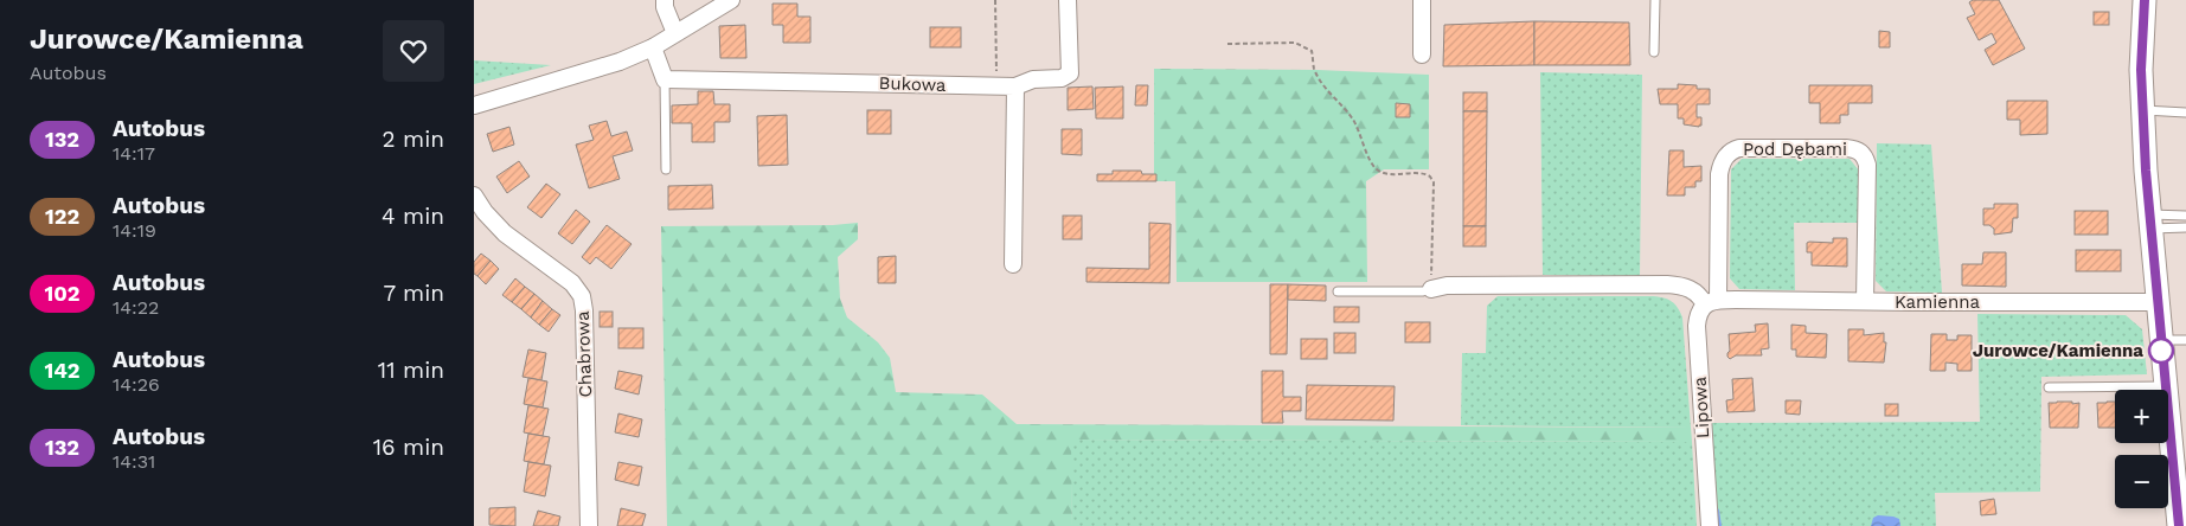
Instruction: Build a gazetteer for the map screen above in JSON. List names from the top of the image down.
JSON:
{
  "streets": {
    "street": [
      "Bukowa",
      "Pod Dębami",
      "Kamienna",
      "Chabrowa",
      "Lipowa"
    ]
  },
  "crossings": [
    ["Pod Dębami", "Kamienna"],
    ["Pod Dębami", "Lipowa"],
    ["Kamienna", "Lipowa"]
  ],
  "places": ["Jurowce/Kamienna"],
  "lines": ["bus line 132"],
  "page": {
    "heading": ["Jurowce/Kamienna", "Autobus"],
    "list": [
      {
        "mark": "132",
        "name": "Autobus",
        "note": "14:17",
        "value": "2 min"
      },
      {
        "mark": "122",
        "name": "Autobus",
        "note": "14:19",
        "value": "4 min"
      },
      {
        "mark": "102",
        "name": "Autobus",
        "note": "14:22",
        "value": "7 min"
      },
      {
        "mark": "142",
        "name": "Autobus",
        "note": "14:26",
        "value": "11 min"
      },
      {
        "mark": "132",
        "name": "Autobus",
        "note": "14:31",
        "value": "16 min"
      }
    ],
    "map_buttons": ["+", "−"]
  }
}
